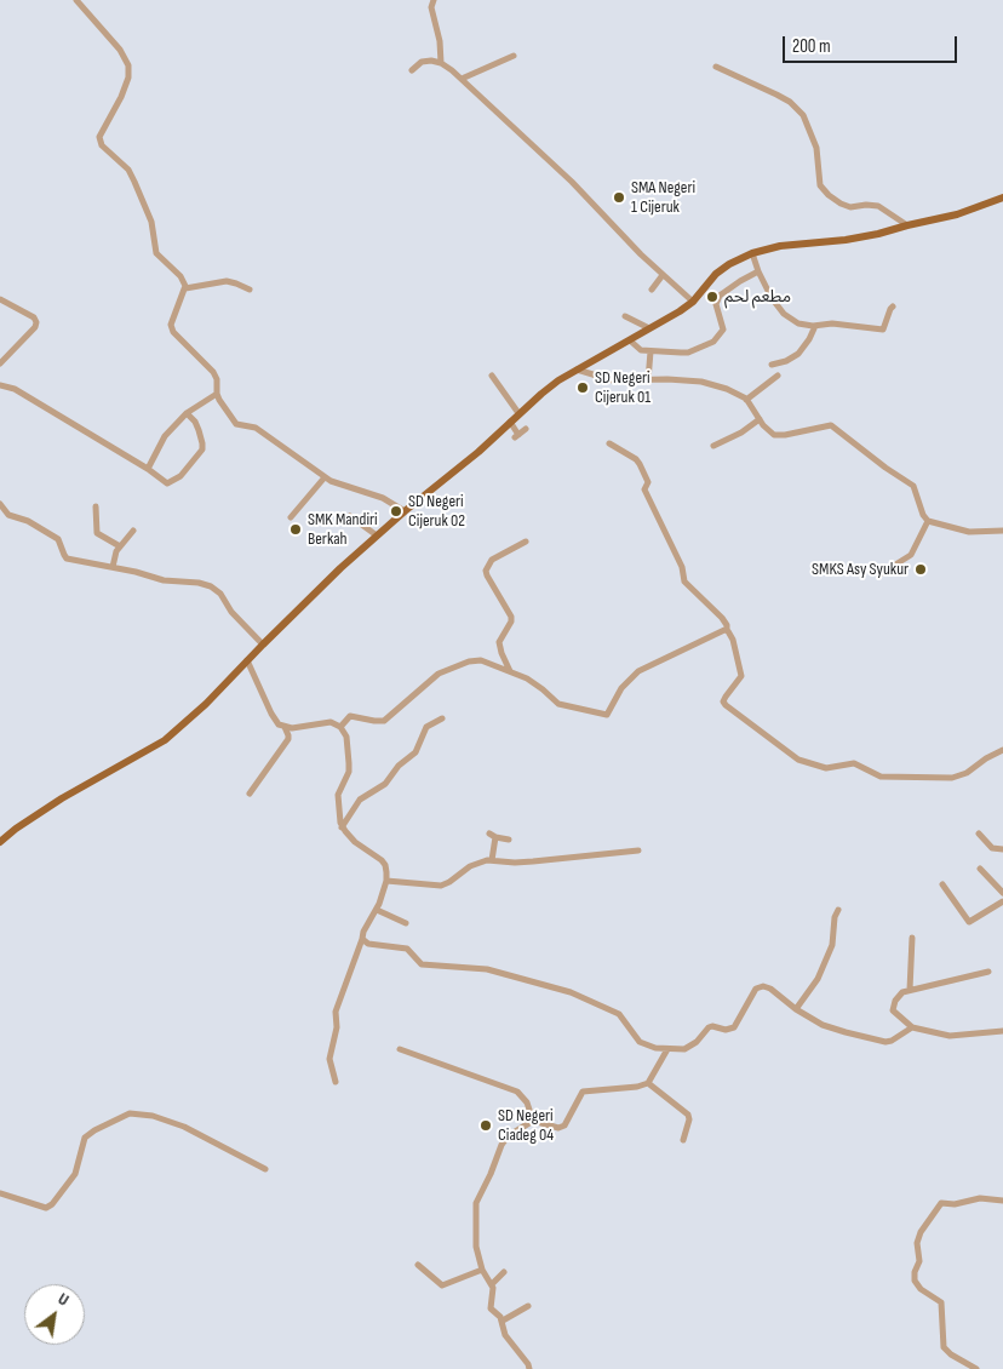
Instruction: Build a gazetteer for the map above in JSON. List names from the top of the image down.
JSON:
{
  "places": [
    "SMA Negeri 1 Cijeruk",
    "مطعم لحم",
    "SD Negeri Cijeruk 01",
    "SD Negeri Cijeruk 02",
    "SMK Mandiri Berkah",
    "SMKS Asy Syukur",
    "SD Negeri Ciadeg 04"
  ],
  "scale_bar": "200 m",
  "north": "top right"
}
